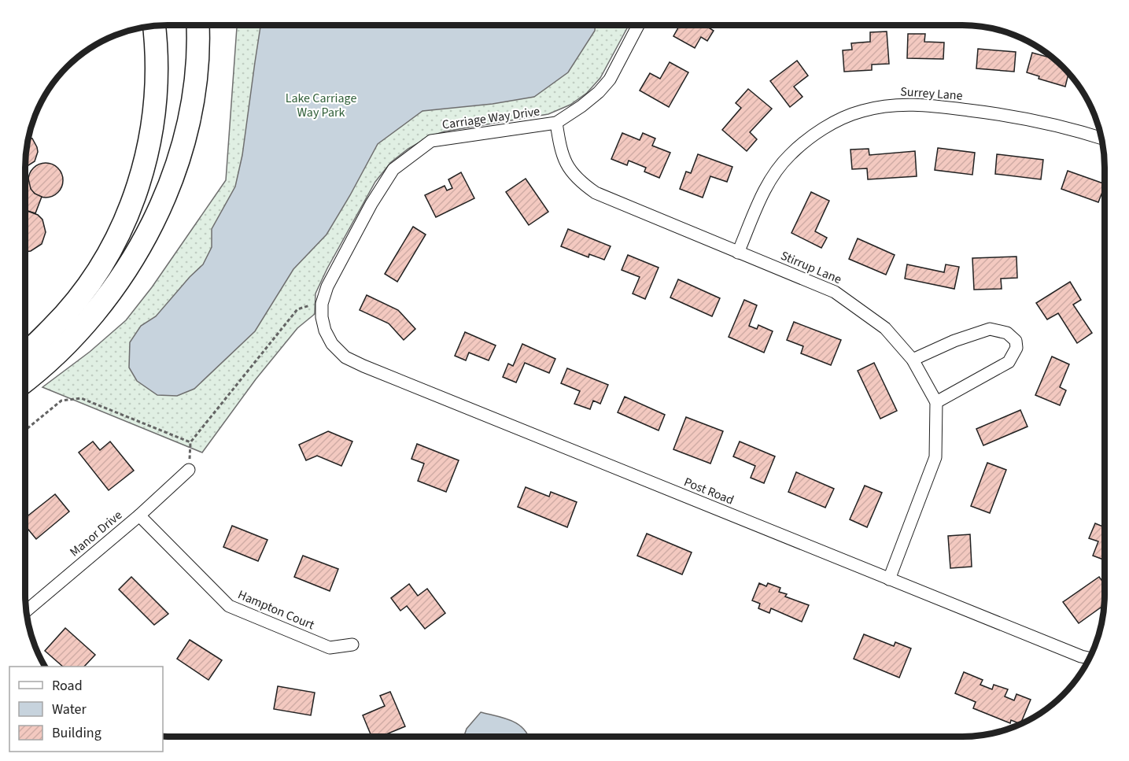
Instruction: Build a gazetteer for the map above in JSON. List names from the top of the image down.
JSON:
{
  "streets": {
    "street": [
      "Surrey Lane",
      "Carriage Way Drive",
      "Stirrup Lane",
      "Post Road",
      "Manor Drive",
      "Hampton Court"
    ]
  },
  "crossings": [
    ["Surrey Lane", "Stirrup Lane"],
    ["Carriage Way Drive", "Stirrup Lane"],
    ["Carriage Way Drive", "Post Road"],
    ["Stirrup Lane", "Post Road"],
    ["Manor Drive", "Hampton Court"]
  ],
  "parks": ["Lake Carriage Way Park"],
  "legend": ["Road", "Water", "Building"]
}
